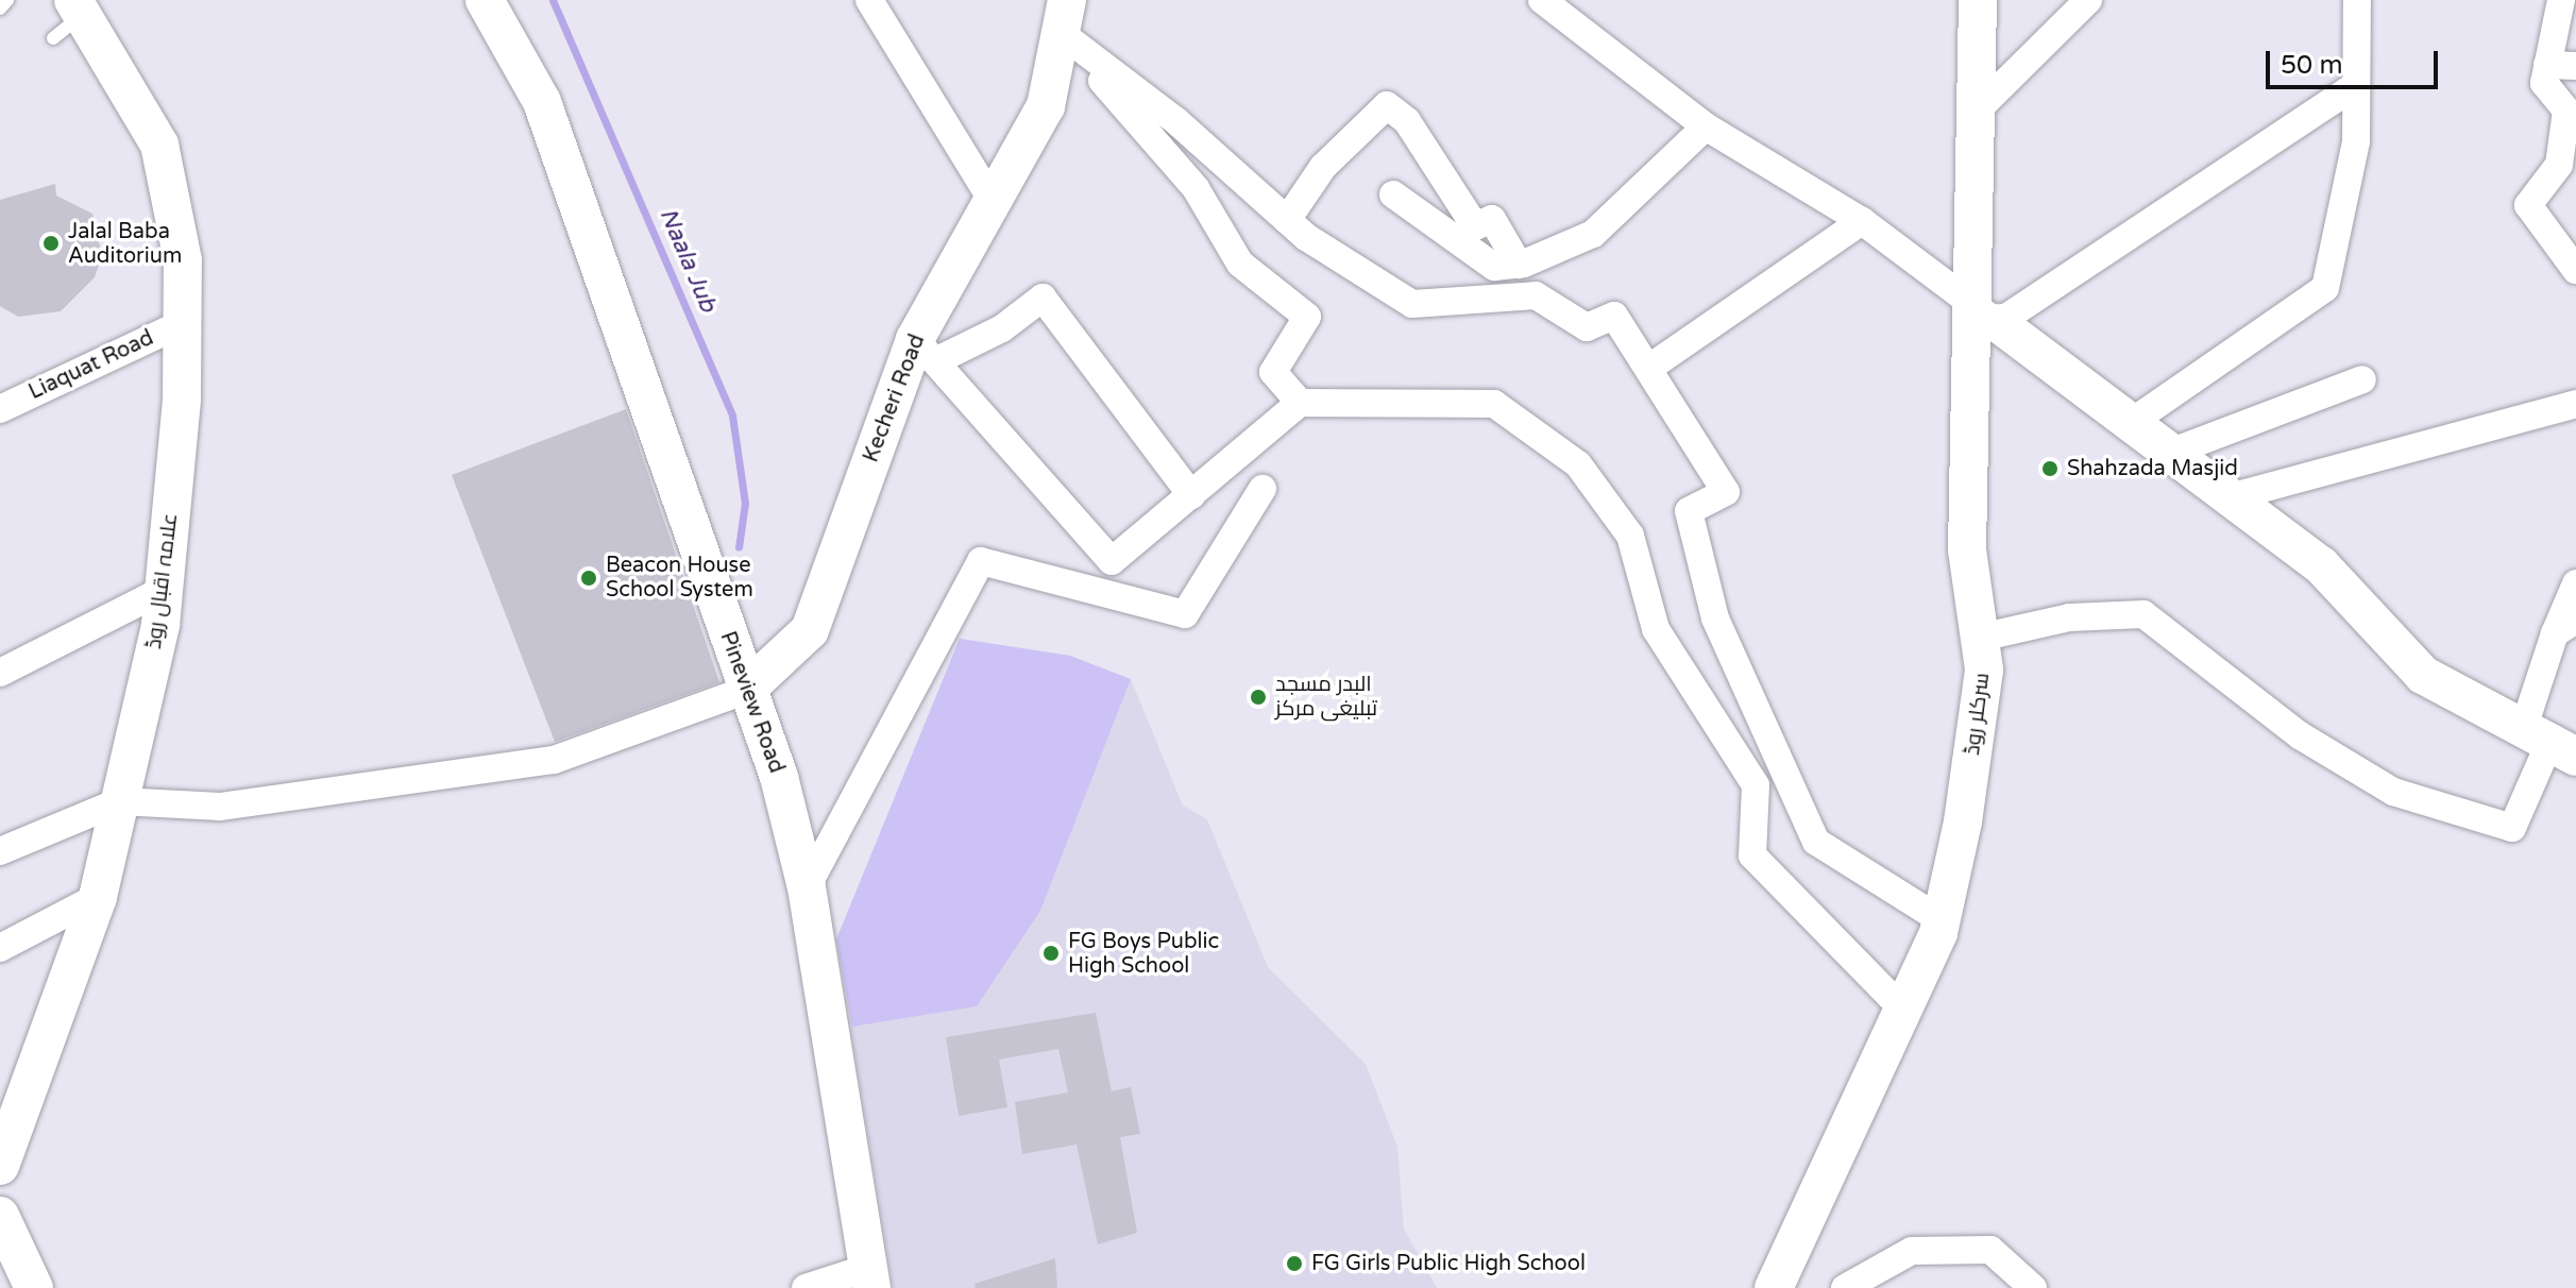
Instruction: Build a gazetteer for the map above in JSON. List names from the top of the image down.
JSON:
{
  "streets": {
    "street": [
      "Liaquat Road",
      "Kecheri Road",
      "علامہ اقبال روڈ",
      "Pineview Road",
      "سرکلر روڈ"
    ]
  },
  "crossings": [
    ["Liaquat Road", "علامہ اقبال روڈ"],
    ["Kecheri Road", "Pineview Road"]
  ],
  "water": ["Naala Jub"],
  "places": [
    "Jalal Baba Auditorium",
    "Shahzada Masjid",
    "Beacon House School System",
    "البدر مسجد تبلیغی مرکز",
    "FG Boys Public High School",
    "FG Girls Public High School"
  ],
  "scale_bar": "50 m"
}
